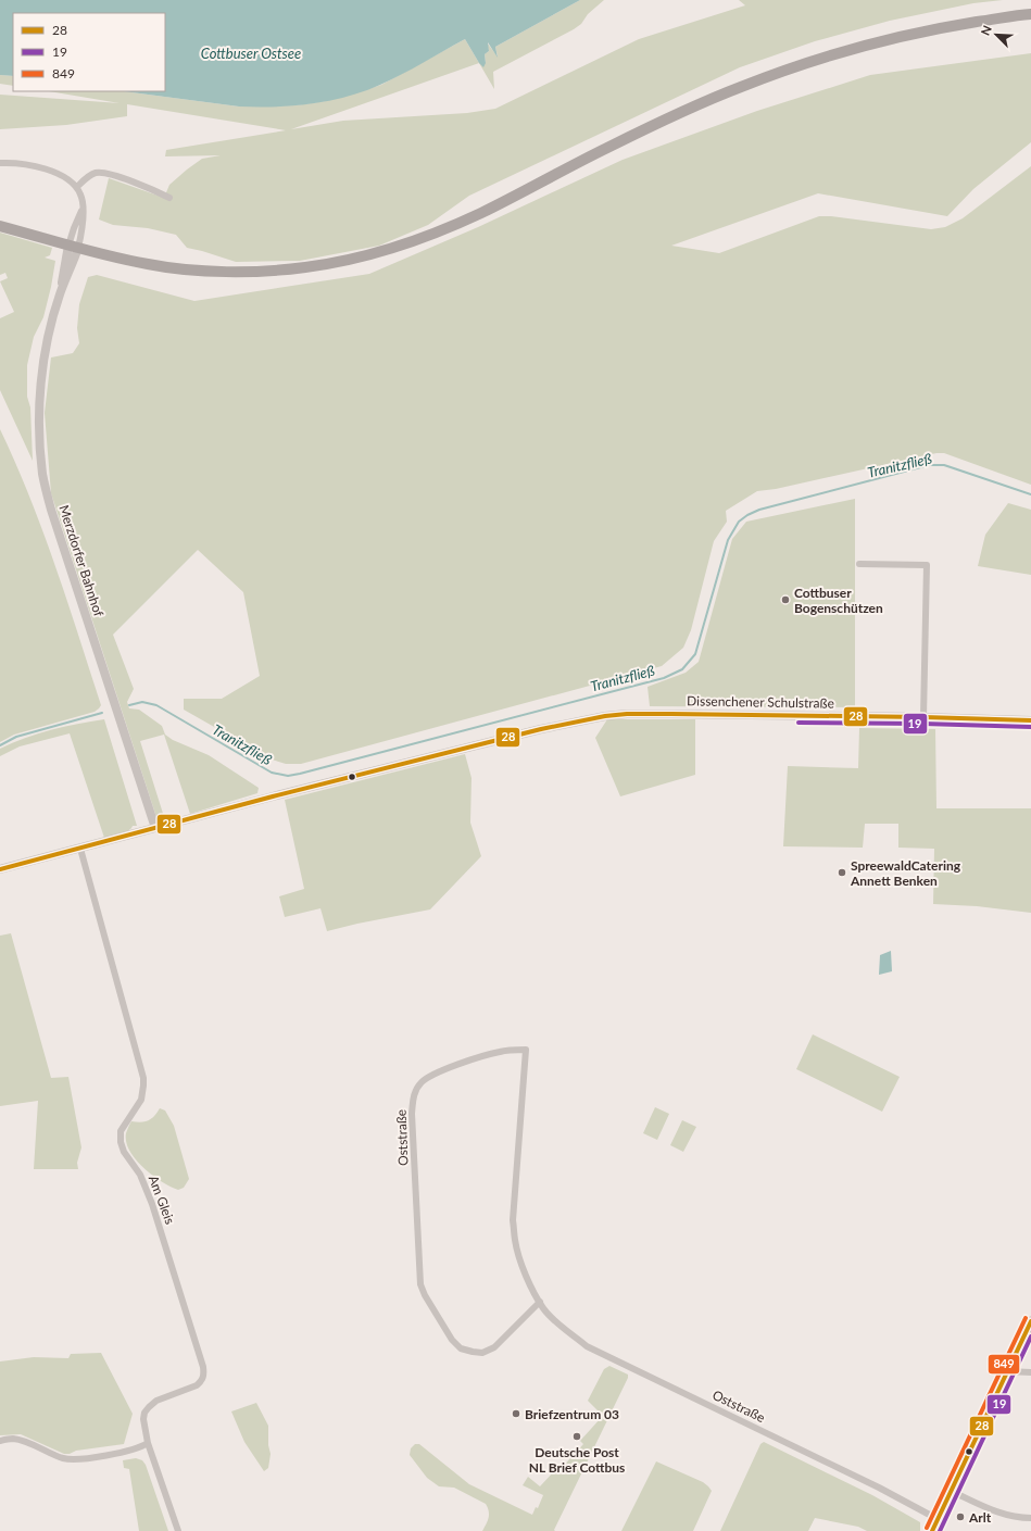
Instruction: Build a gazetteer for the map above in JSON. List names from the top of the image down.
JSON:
{
  "streets": {
    "street": [
      "Merzdorfer Bahnhof",
      "Dissenchener Schulstraße",
      "Oststraße",
      "Am Gleis"
    ]
  },
  "crossings": [
    ["Merzdorfer Bahnhof", "Dissenchener Schulstraße"],
    ["Dissenchener Schulstraße", "Am Gleis"]
  ],
  "water": ["Cottbuser Ostsee", "Tranitzfließ"],
  "places": [
    "Cottbuser Bogenschützen",
    "SpreewaldCatering Annett Benken",
    "Briefzentrum 03",
    "Deutsche Post NL Brief Cottbus",
    "Arlt"
  ],
  "lines": ["transit line 28", "transit line 19", "transit line 849"],
  "legend": ["28", "19", "849"],
  "north": "top left"
}
